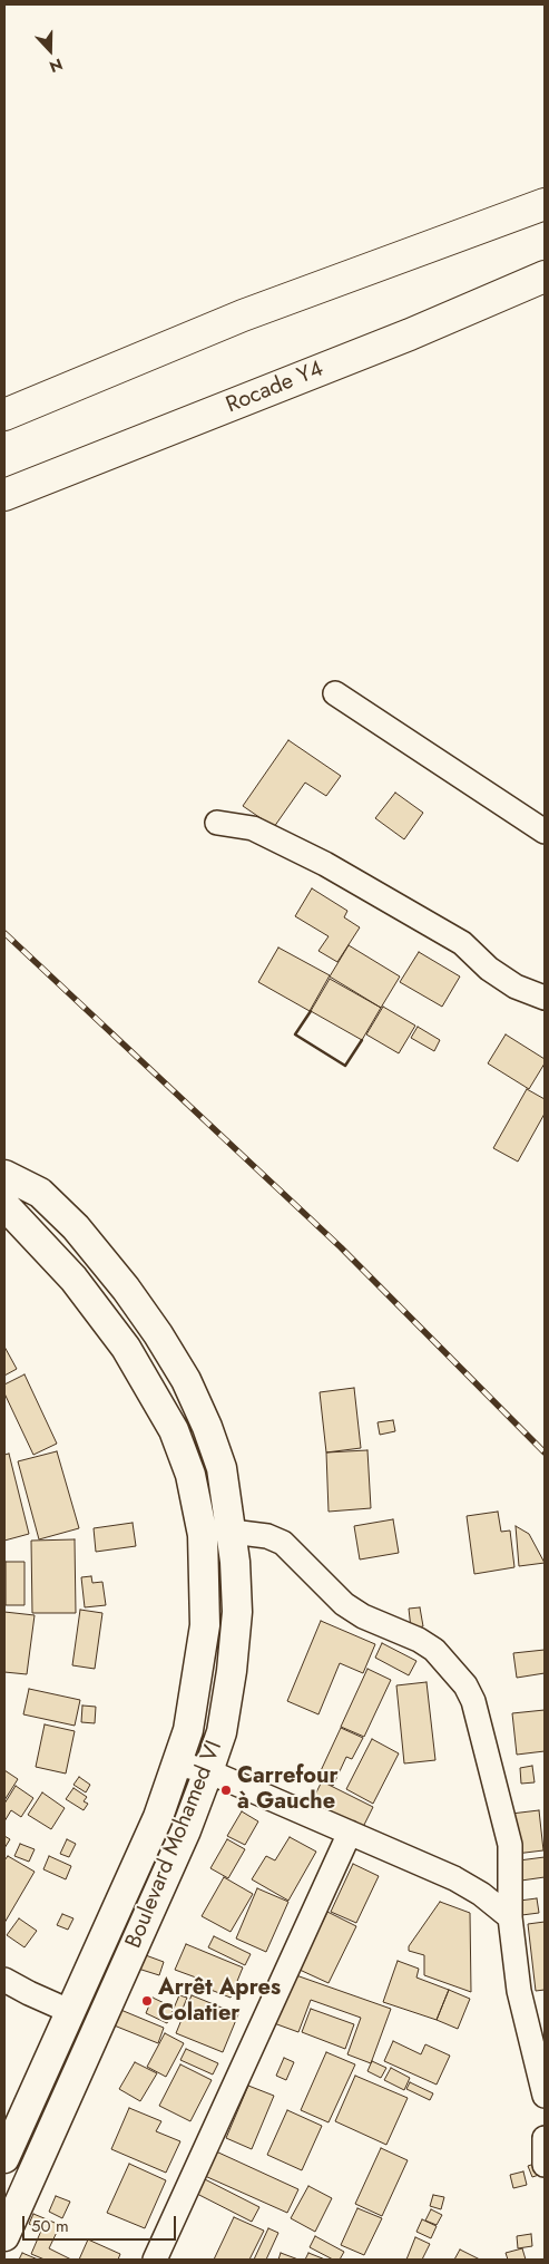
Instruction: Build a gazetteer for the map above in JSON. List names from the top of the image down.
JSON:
{
  "streets": {
    "highway": ["Rocade Y4"],
    "main road": ["Boulevard Mohamed VI"]
  },
  "places": ["Carrefour à Gauche", "Arrêt Apres Colatier"],
  "scale_bar": "50 m",
  "north": "bottom"
}
